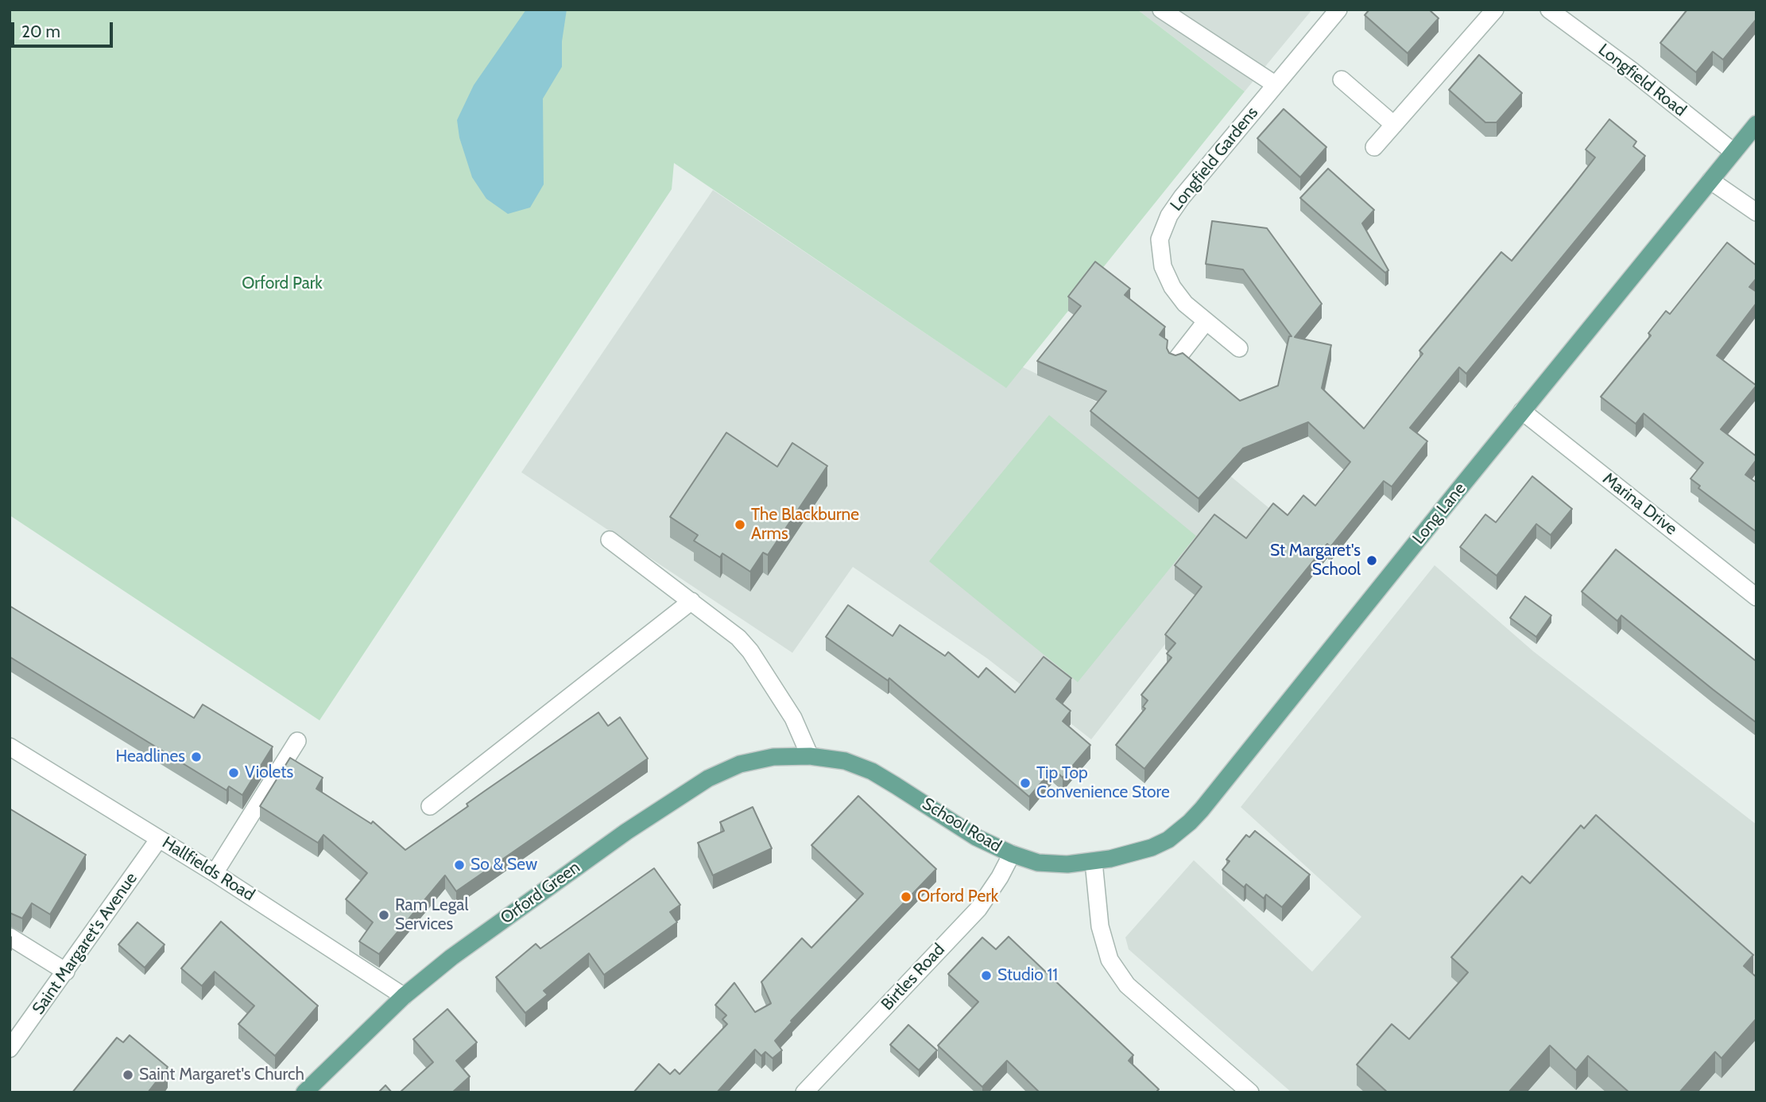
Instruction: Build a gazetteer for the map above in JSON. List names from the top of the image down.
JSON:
{
  "streets": {
    "main road": ["Long Lane", "School Road", "Orford Green"],
    "street": [
      "Longfield Road",
      "Longfield Gardens",
      "Marina Drive",
      "Hallfields Road",
      "Saint Margaret's Avenue",
      "Birtles Road"
    ]
  },
  "crossings": [
    ["Longfield Road", "Long Lane"],
    ["Marina Drive", "Long Lane"],
    ["Long Lane", "School Road"],
    ["School Road", "Orford Green"],
    ["School Road", "Birtles Road"],
    ["Hallfields Road", "Orford Green"],
    ["Hallfields Road", "Saint Margaret's Avenue"]
  ],
  "parks": ["Orford Park"],
  "places": [
    "The Blackburne Arms",
    "St Margaret's School",
    "Headlines",
    "Violets",
    "Tip Top Convenience Store",
    "So & Sew",
    "Orford Perk",
    "Ram Legal Services",
    "Studio 11",
    "Saint Margaret's Church"
  ],
  "scale_bar": "20 m"
}
